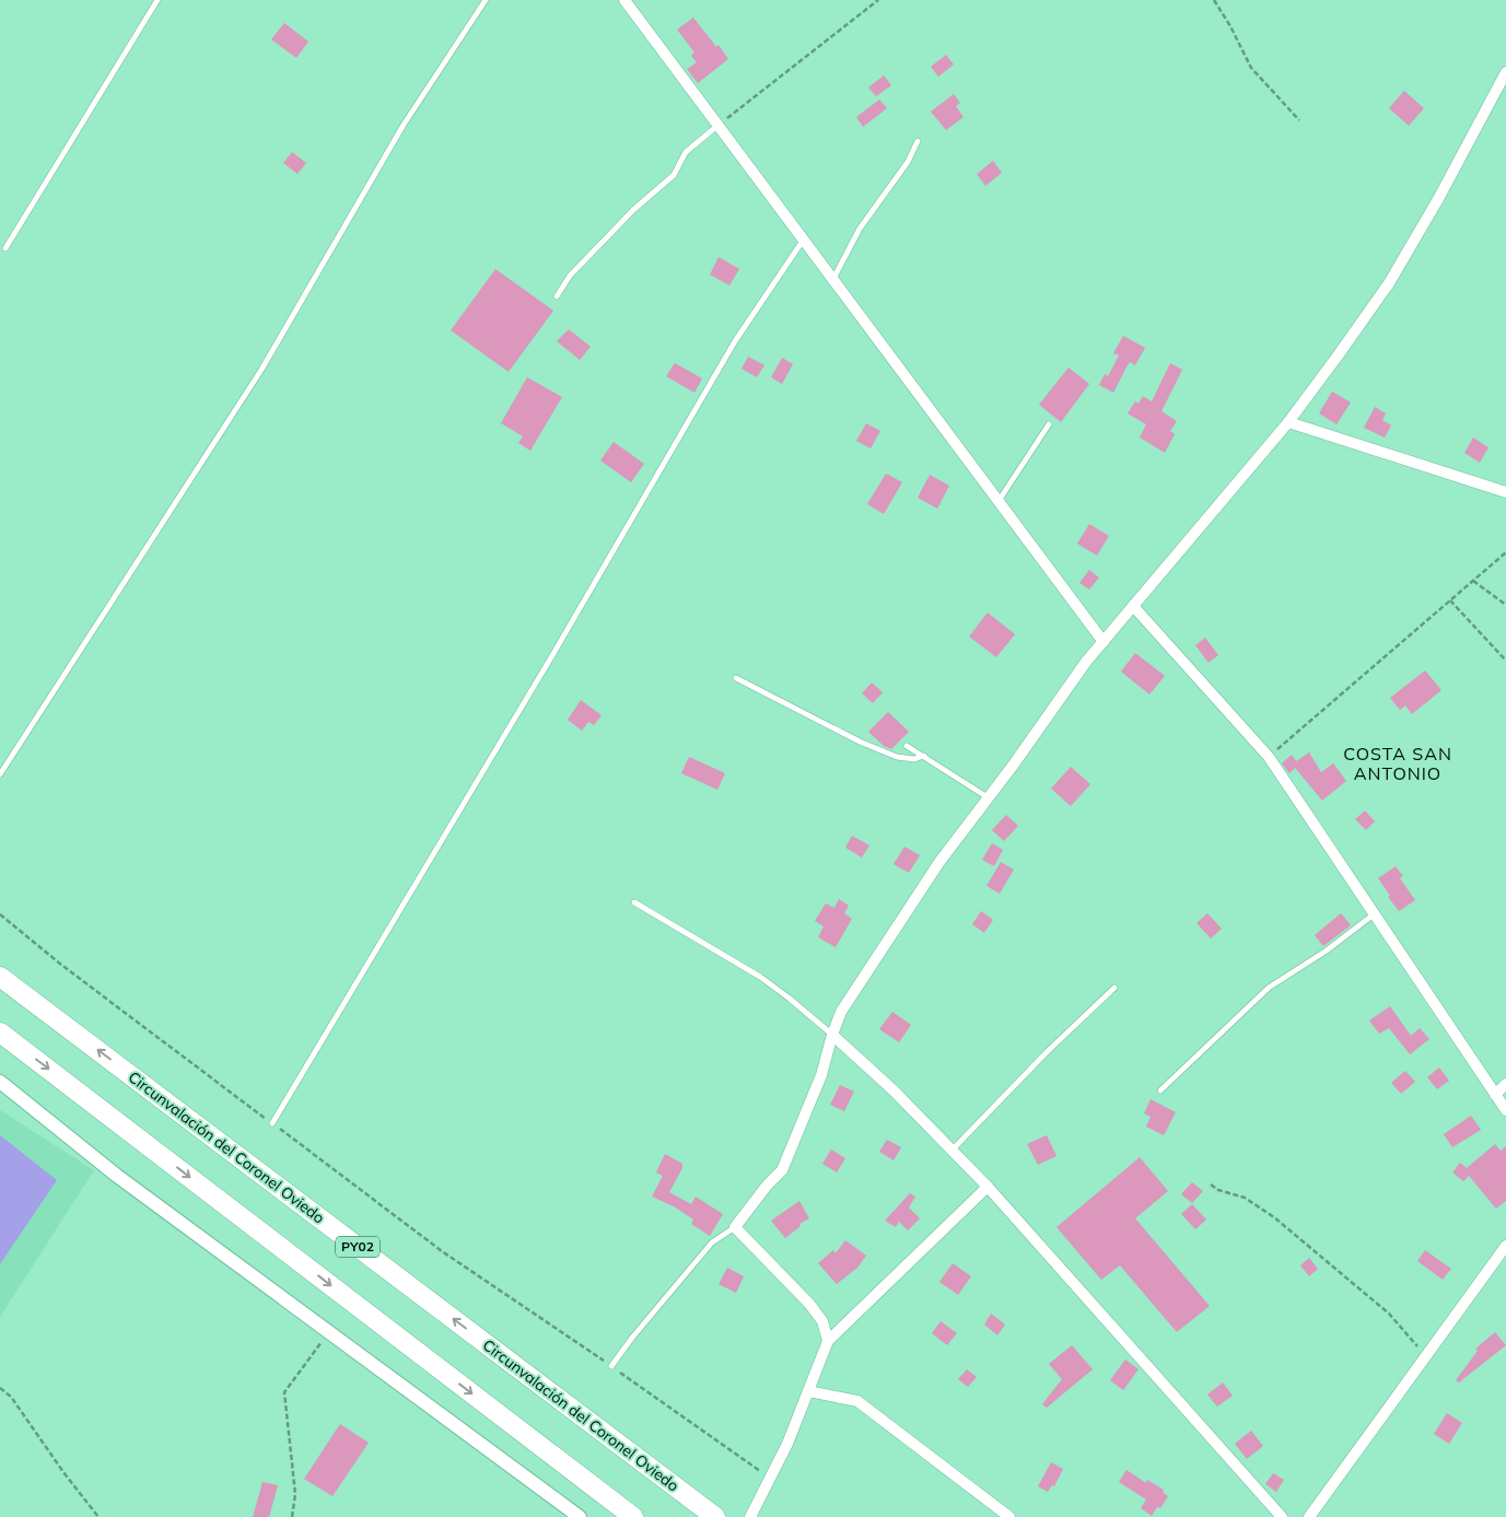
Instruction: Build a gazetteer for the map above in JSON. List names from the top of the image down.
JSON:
{
  "streets": {
    "highway": ["Circunvalación del Coronel Oviedo", "PY02"]
  },
  "districts": ["COSTA SAN ANTONIO"]
}
